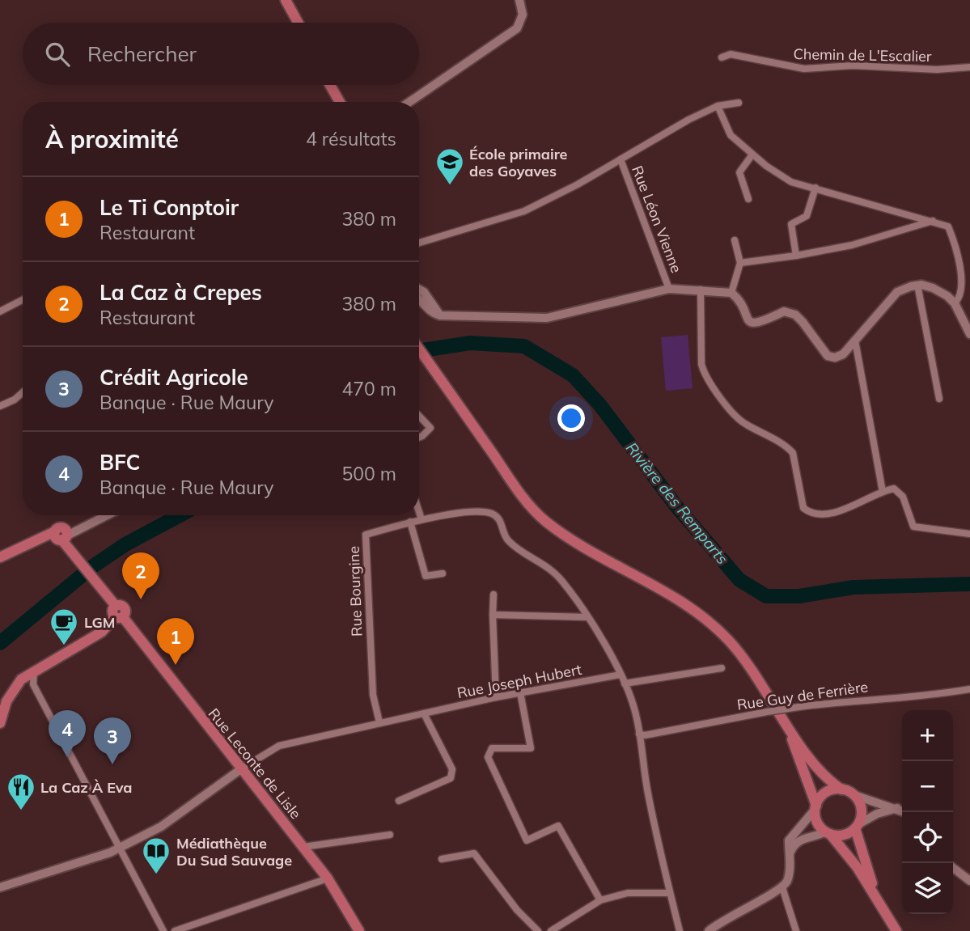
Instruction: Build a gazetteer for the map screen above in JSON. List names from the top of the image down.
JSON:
{
  "streets": {
    "main road": ["Rue Leconte de Lisle"],
    "street": [
      "Chemin de L'Escalier",
      "Rue Léon Vienne",
      "Rue Bourgine",
      "Rue Joseph Hubert",
      "Rue Guy de Ferrière"
    ]
  },
  "crossings": [
    ["Rue Bourgine", "Rue Joseph Hubert"],
    ["Rue Bourgine", "Rue Guy de Ferrière"],
    ["Rue Joseph Hubert", "Rue Leconte de Lisle"]
  ],
  "water": ["Rivière des Remparts"],
  "places": {
    "school or university": ["École primaire des Goyaves"],
    "cafe": ["LGM"],
    "restaurant": ["La Caz À Eva"],
    "library": ["Médiathèque Du Sud Sauvage"]
  },
  "page": {
    "search": "Rechercher",
    "heading": ["À proximité", "4 résultats"],
    "list": [
      {
        "mark": "1",
        "name": "Le Ti Conptoir",
        "note": "Restaurant",
        "value": "380 m"
      },
      {
        "mark": "2",
        "name": "La Caz à Crepes",
        "note": "Restaurant",
        "value": "380 m"
      },
      {
        "mark": "3",
        "name": "Crédit Agricole",
        "note": "Banque · Rue Maury",
        "value": "470 m"
      },
      {
        "mark": "4",
        "name": "BFC",
        "note": "Banque · Rue Maury",
        "value": "500 m"
      }
    ],
    "pins": [
      "2",
      "1",
      "4",
      "3"
    ],
    "map_buttons": ["+", "−"]
  }
}
